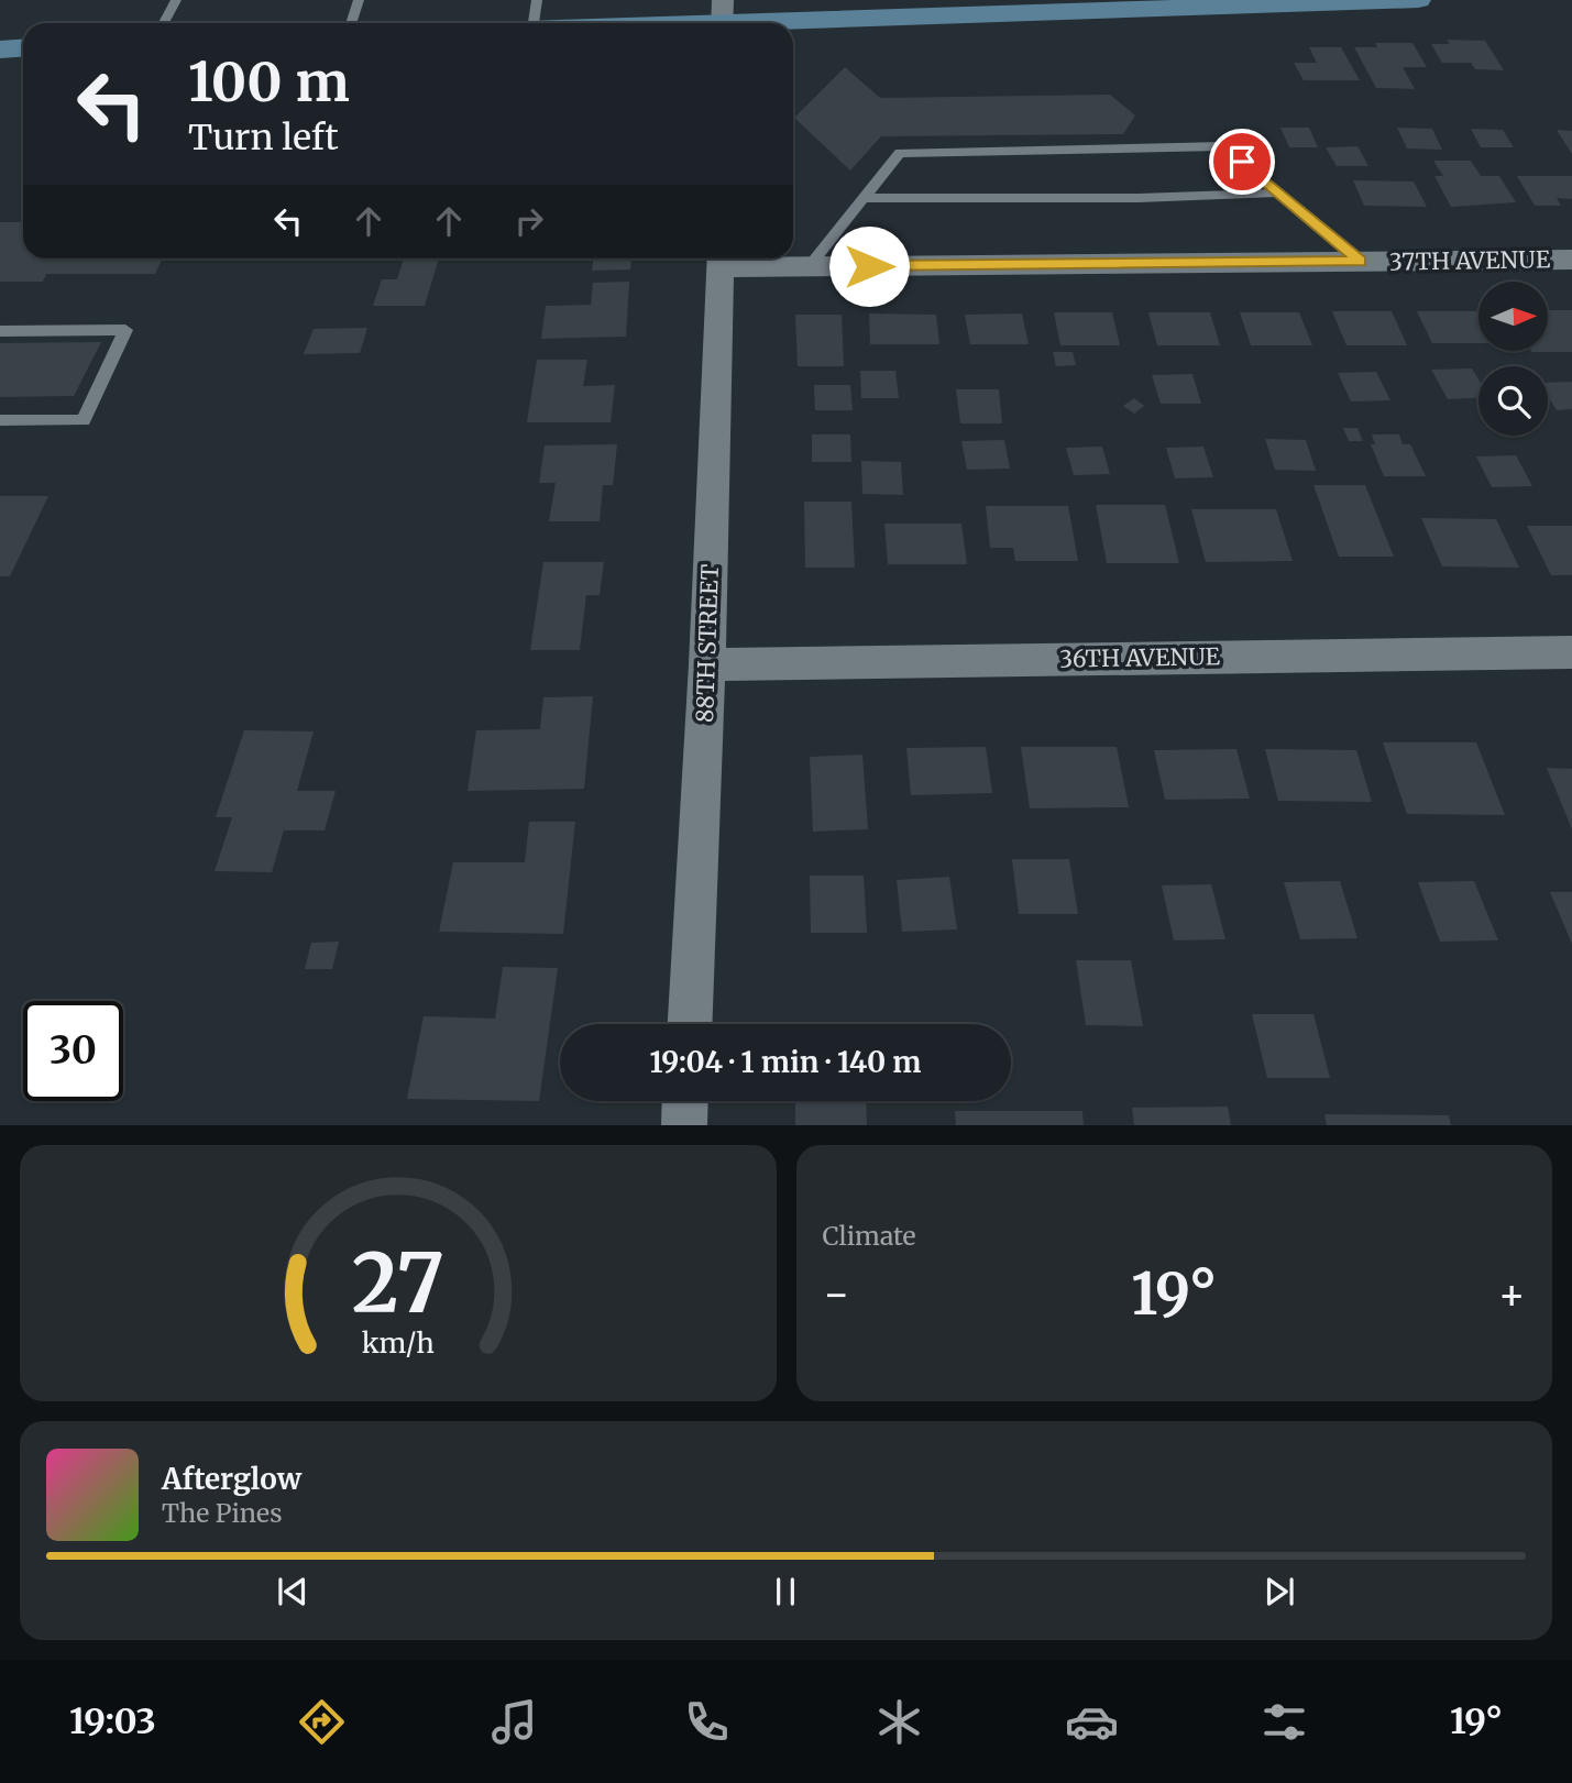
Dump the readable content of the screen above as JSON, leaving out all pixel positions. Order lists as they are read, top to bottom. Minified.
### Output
{"streets":{"street":["37TH AVENUE","88TH STREET","36TH AVENUE"]},"crossings":[["37TH AVENUE","88TH STREET"],["88TH STREET","36TH AVENUE"]],"north":"right","page":{"turn":["100 m","Turn left"],"limit":"30","trip":"19:04 · 1 min · 140 m","tile":"Climate","heat":["−","19°","+"],"song":["Afterglow","The Pines"],"tabs":["19:03","19°"],"gauge":["27","km/h"]}}
